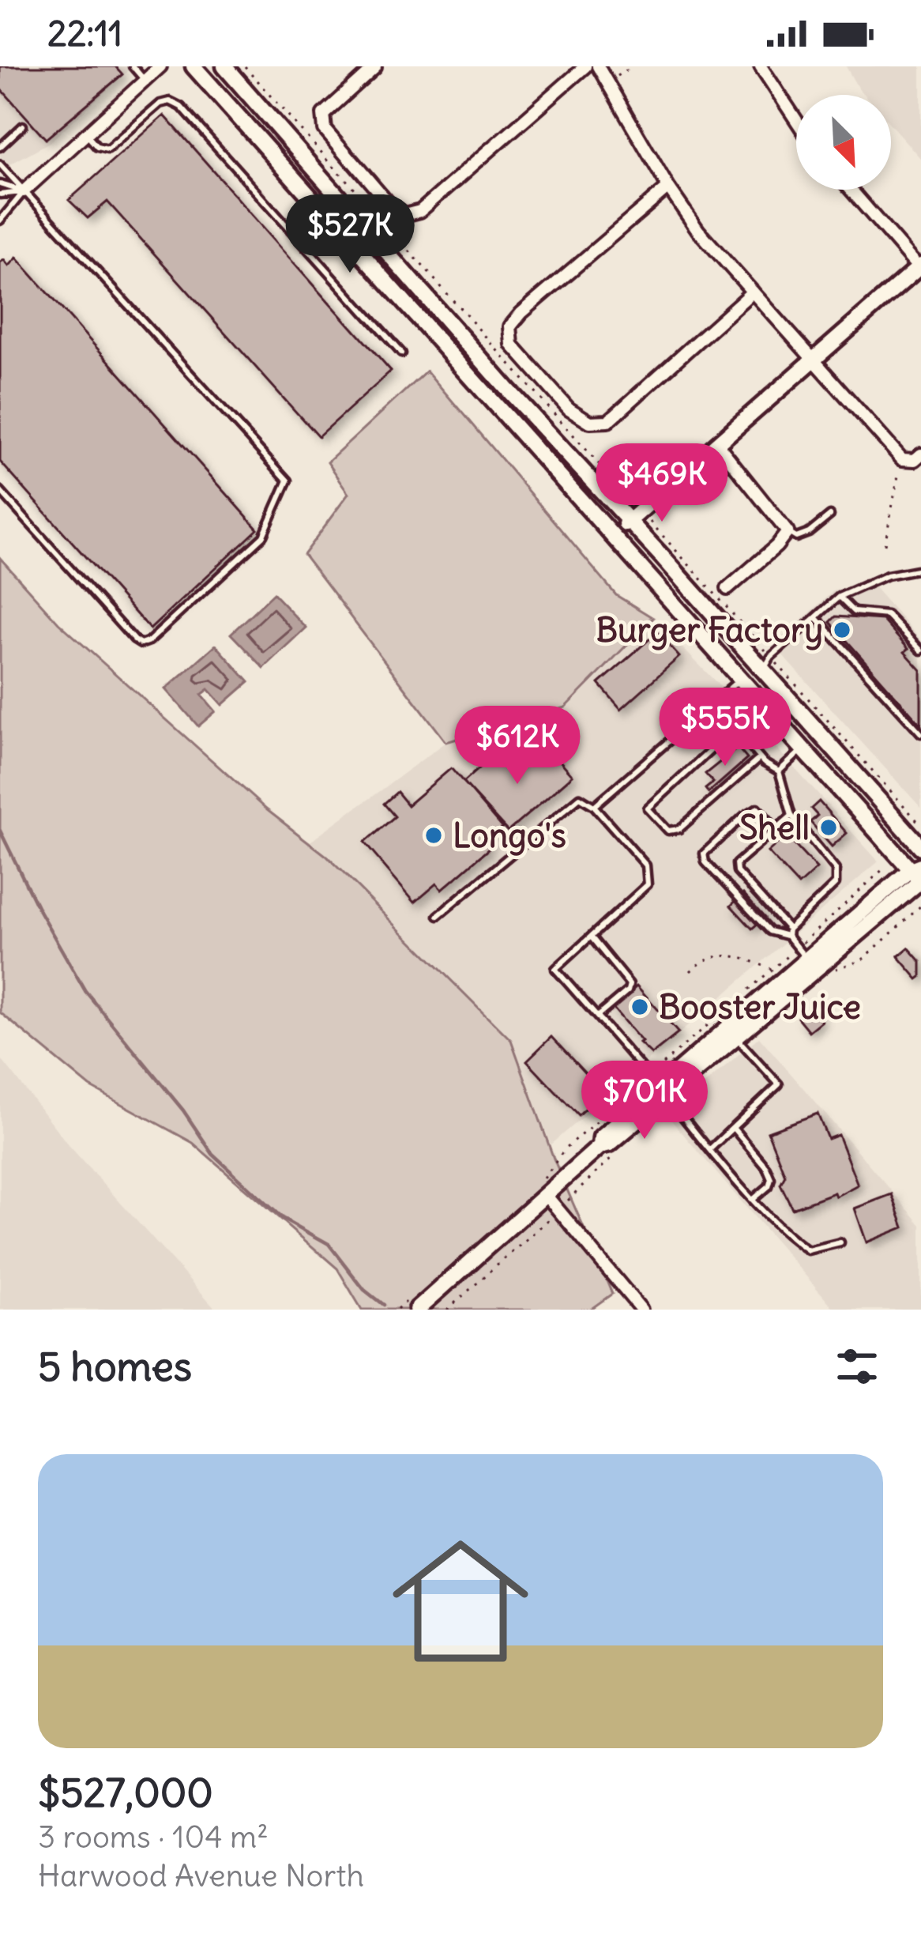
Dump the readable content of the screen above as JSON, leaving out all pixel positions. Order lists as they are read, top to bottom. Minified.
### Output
{"places":["Burger Factory","Shell","Longo's","Booster Juice"],"north":"bottom right","page":{"status":"22:11","price":["$527K","$469K","$555K","$612K","$701K"],"heading":"5 homes","list":[{"name":"$527,000","note":"3 rooms · 104 m² · Harwood Avenue North"}]}}
